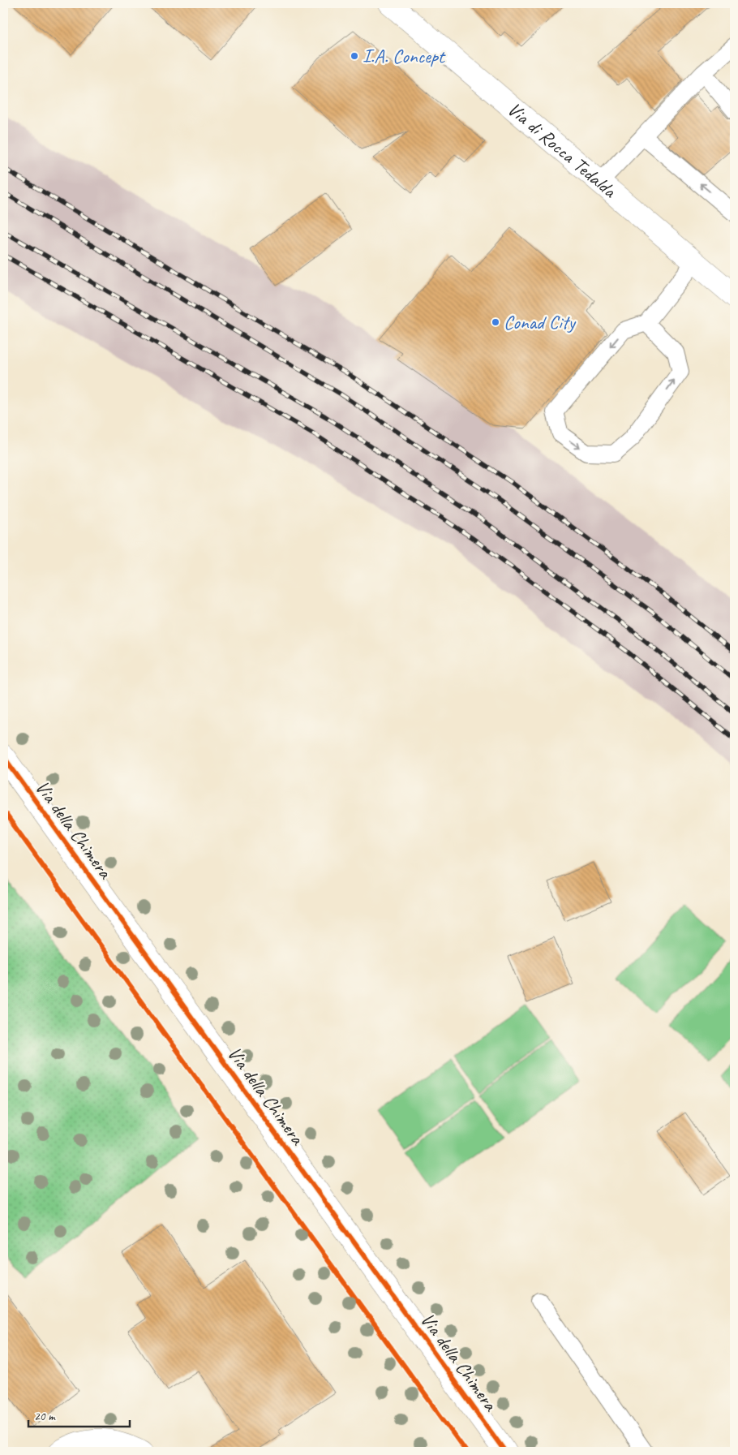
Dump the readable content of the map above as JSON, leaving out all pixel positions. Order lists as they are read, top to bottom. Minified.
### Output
{"streets":{"street":["Via di Rocca Tedalda","Via della Chimera"]},"places":["I.A. Concept","Conad City"],"scale_bar":"20 m"}
